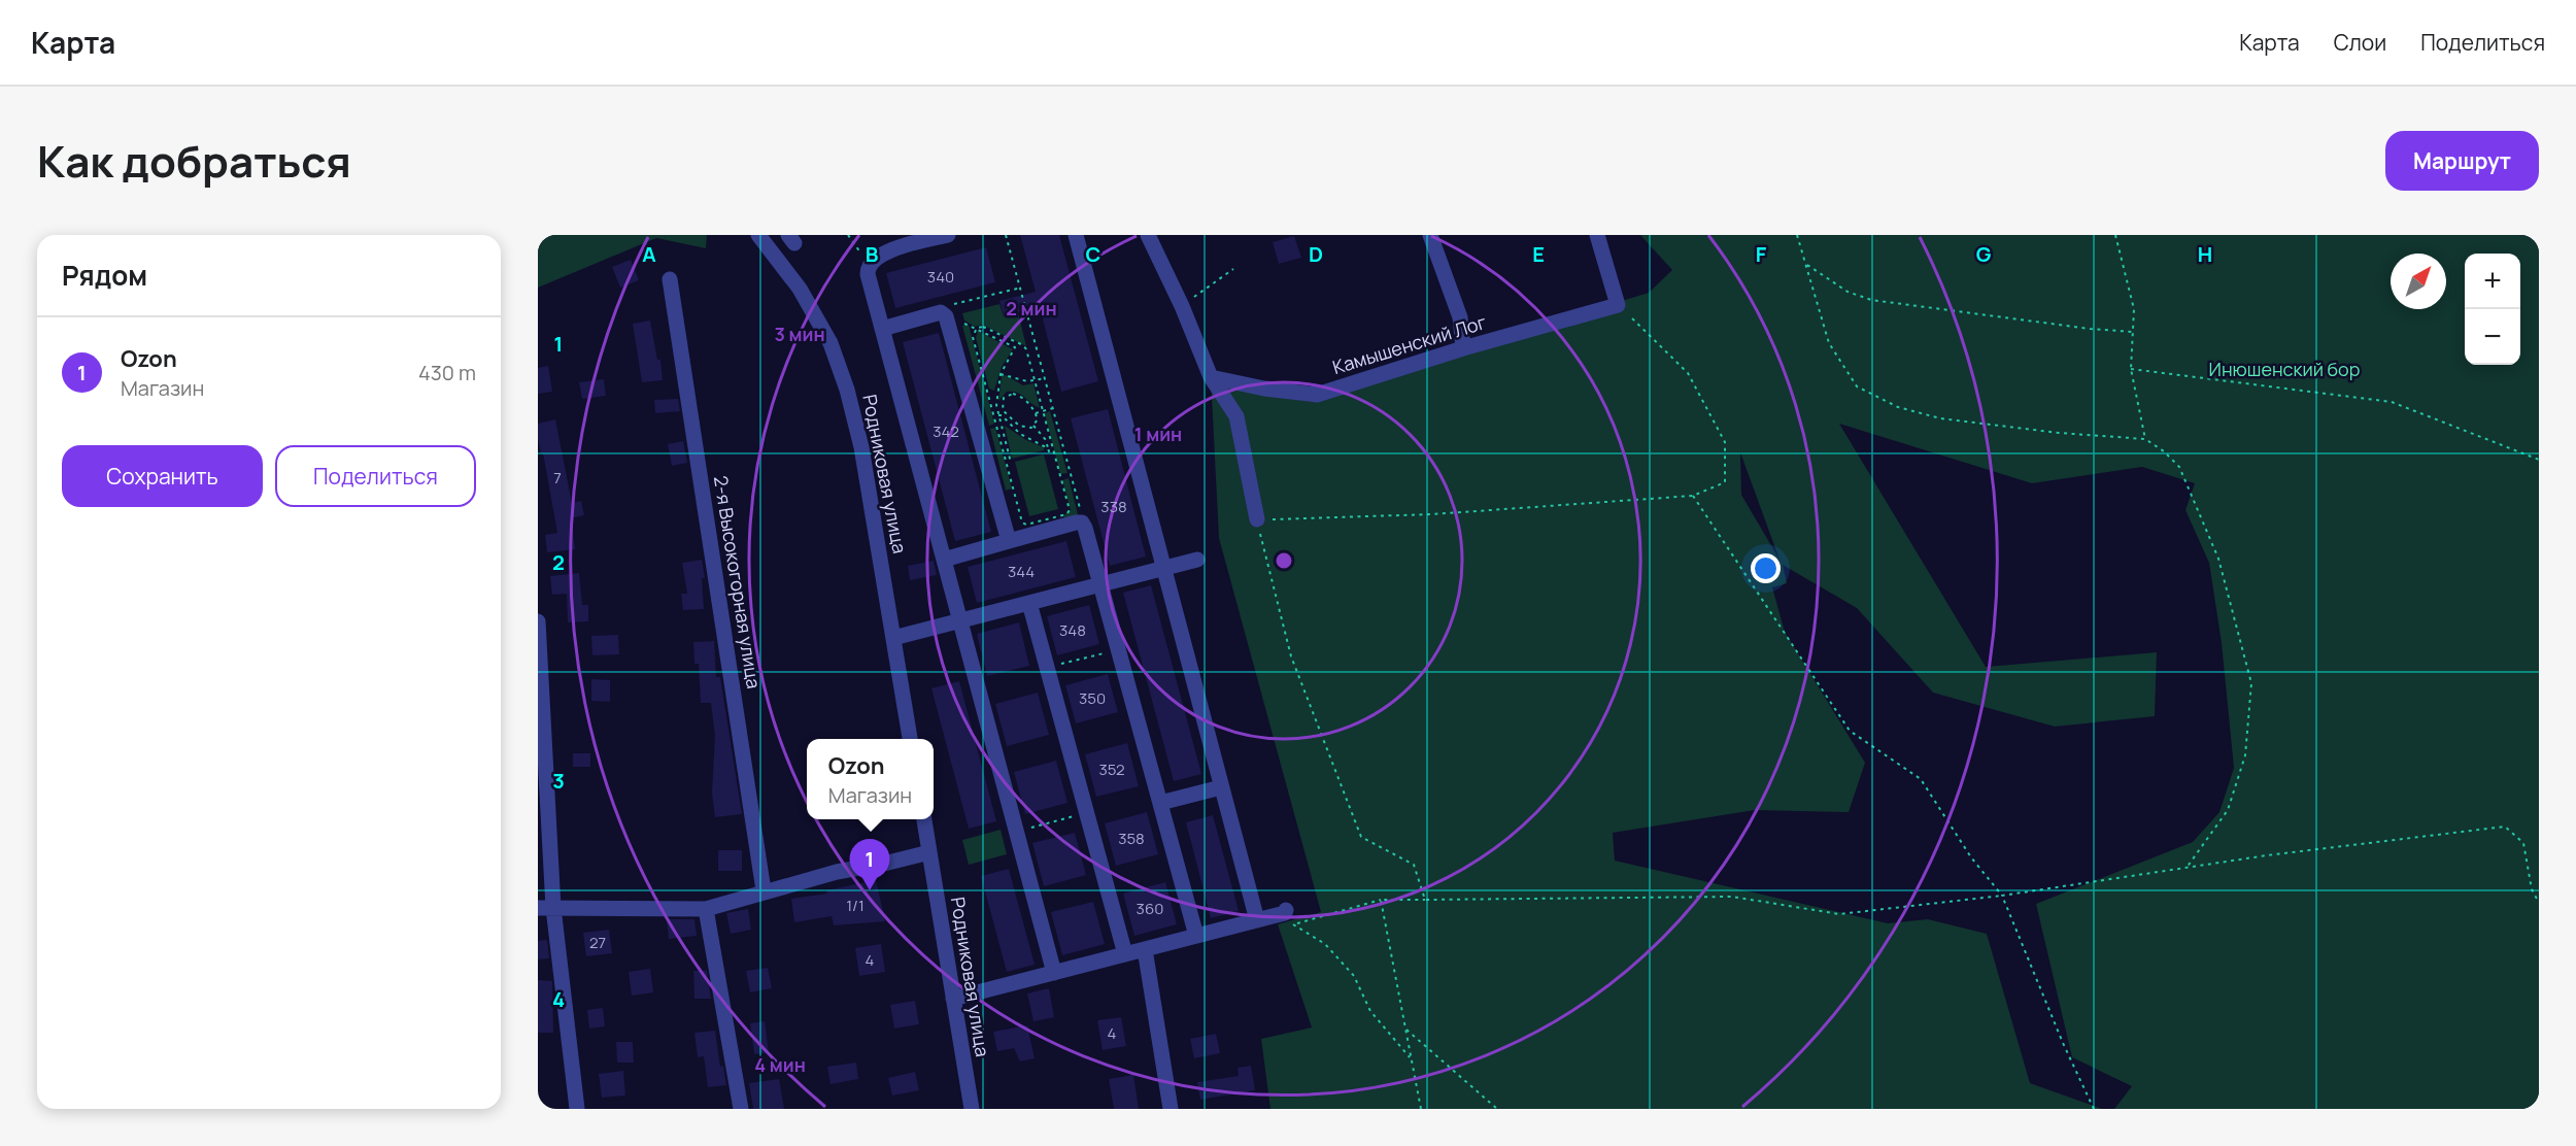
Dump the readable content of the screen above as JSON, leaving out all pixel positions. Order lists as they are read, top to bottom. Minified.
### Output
{"streets":{"street":["Камышенский Лог","Родниковая улица","2-я Высокогорная улица"]},"parks":["Инюшенский бор"],"house_numbers":["340","342","7","338","344","348","350","352","358","1/1","360","27","4","4"],"north":"top right","page":{"header":"Карта","nav":["Карта","Слои","Поделиться"],"title":"Как добраться","buttons":["Маршрут",["Сохранить","Поделиться"]],"heading":"Рядом","map_buttons":["+","−"],"list":[{"mark":"1","name":"Ozon","note":"Магазин","value":"430 m"}],"popup":["Ozon","Магазин"],"pins":"1"},"grid":{"columns":["A","B","C","D","E","F","G","H"],"rows":["1","2","3","4"]},"rings":["2 мин","3 мин","1 мин","4 мин"]}
